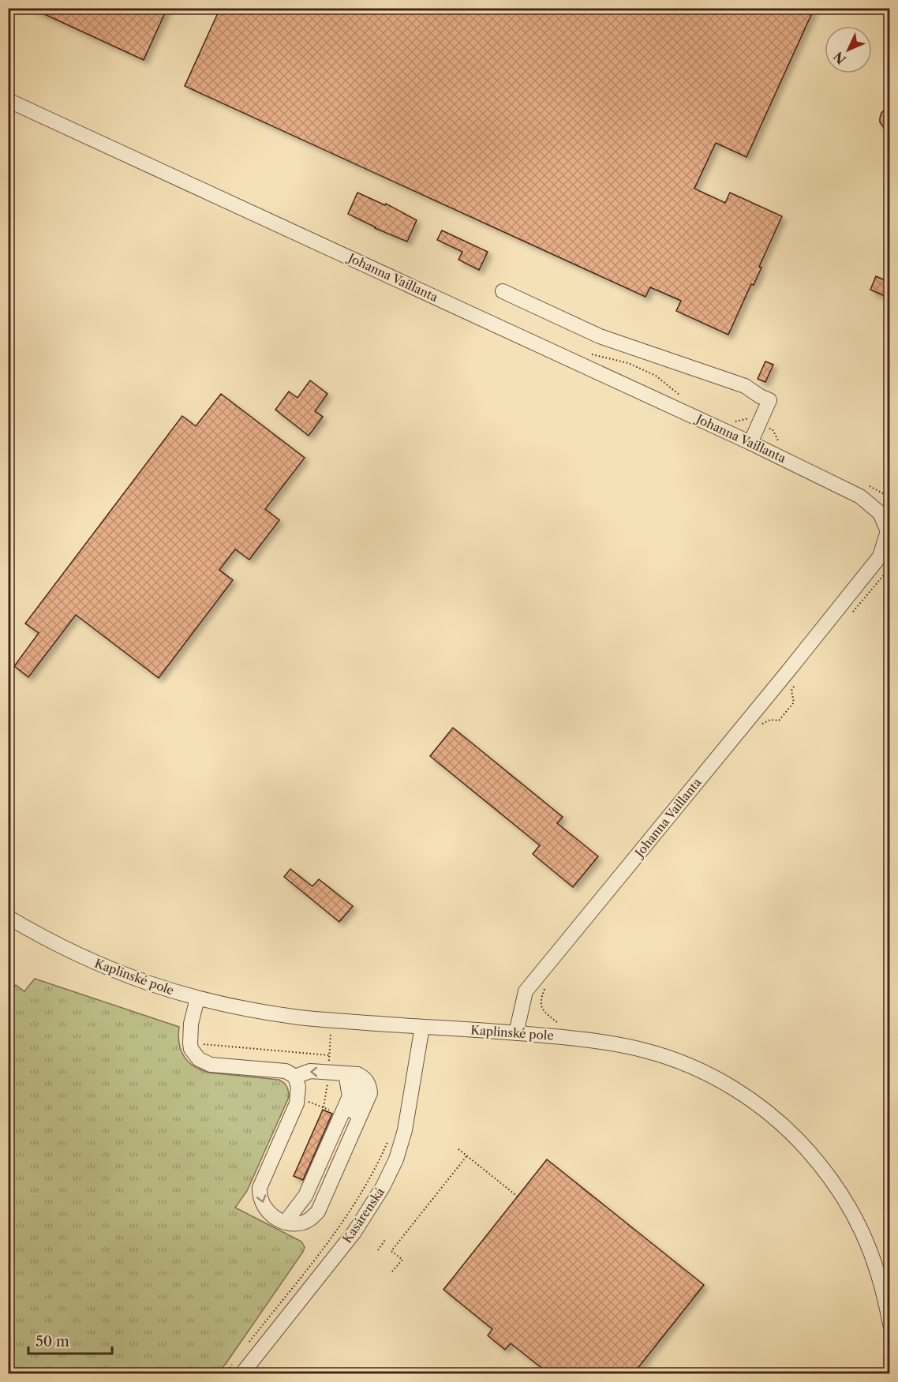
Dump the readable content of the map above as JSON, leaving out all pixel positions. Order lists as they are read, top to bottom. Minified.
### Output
{"streets":{"street":["Johanna Vaillanta","Kaplinské pole","Kasárenská"]},"crossings":[["Johanna Vaillanta","Kaplinské pole"],["Kaplinské pole","Kasárenská"]],"scale_bar":"50 m","north":"bottom left"}
